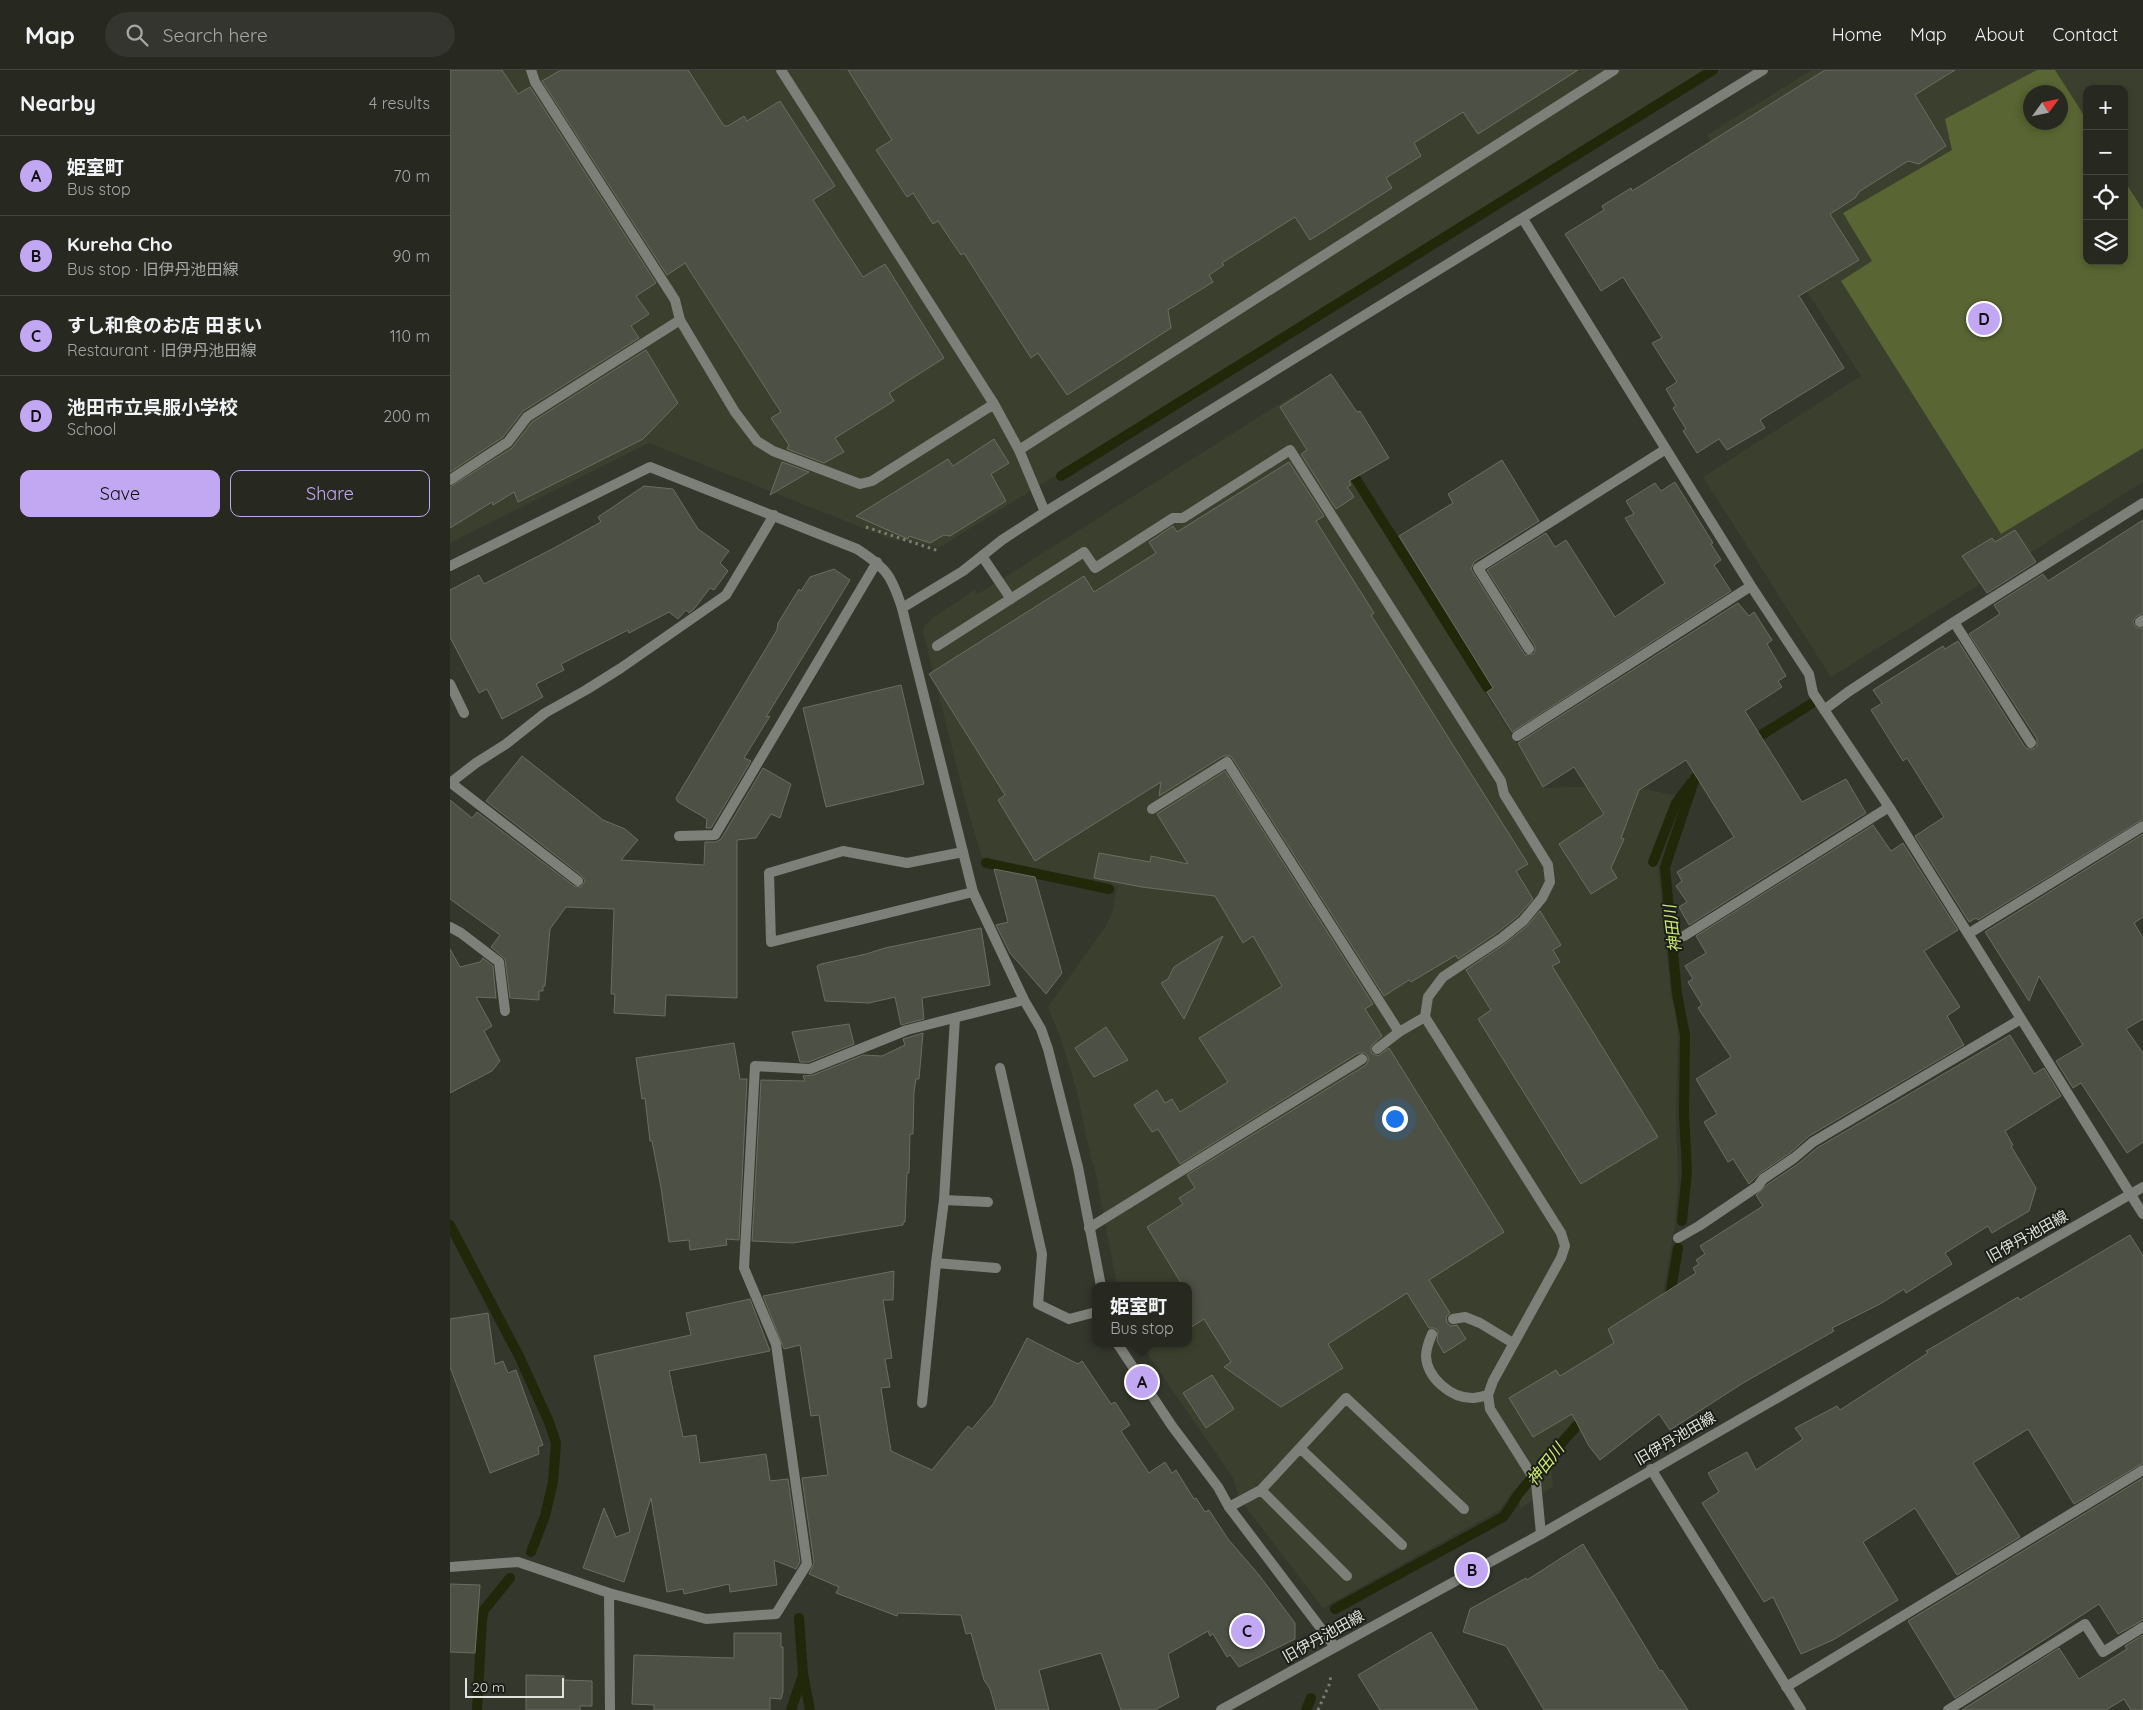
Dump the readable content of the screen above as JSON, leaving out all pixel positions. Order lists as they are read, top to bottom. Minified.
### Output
{"streets":{"street":["旧伊丹池田線"]},"water":["神田川"],"scale_bar":"20 m","north":"top right","page":{"header":"Map","search":"Search here","nav":["Home","Map","About","Contact"],"heading":["Nearby","4 results"],"map_buttons":["+","−"],"list":[{"mark":"A","name":"姫室町","note":"Bus stop","value":"70 m"},{"mark":"B","name":"Kureha Cho","note":"Bus stop · 旧伊丹池田線","value":"90 m"},{"mark":"C","name":"すし和食のお店 田まい","note":"Restaurant · 旧伊丹池田線","value":"110 m"},{"mark":"D","name":"池田市立呉服小学校","note":"School","value":"200 m"}],"pins":["D","A","B","C"],"buttons":["Save","Share"],"popup":["姫室町","Bus stop"],"scale":"20 m"}}
